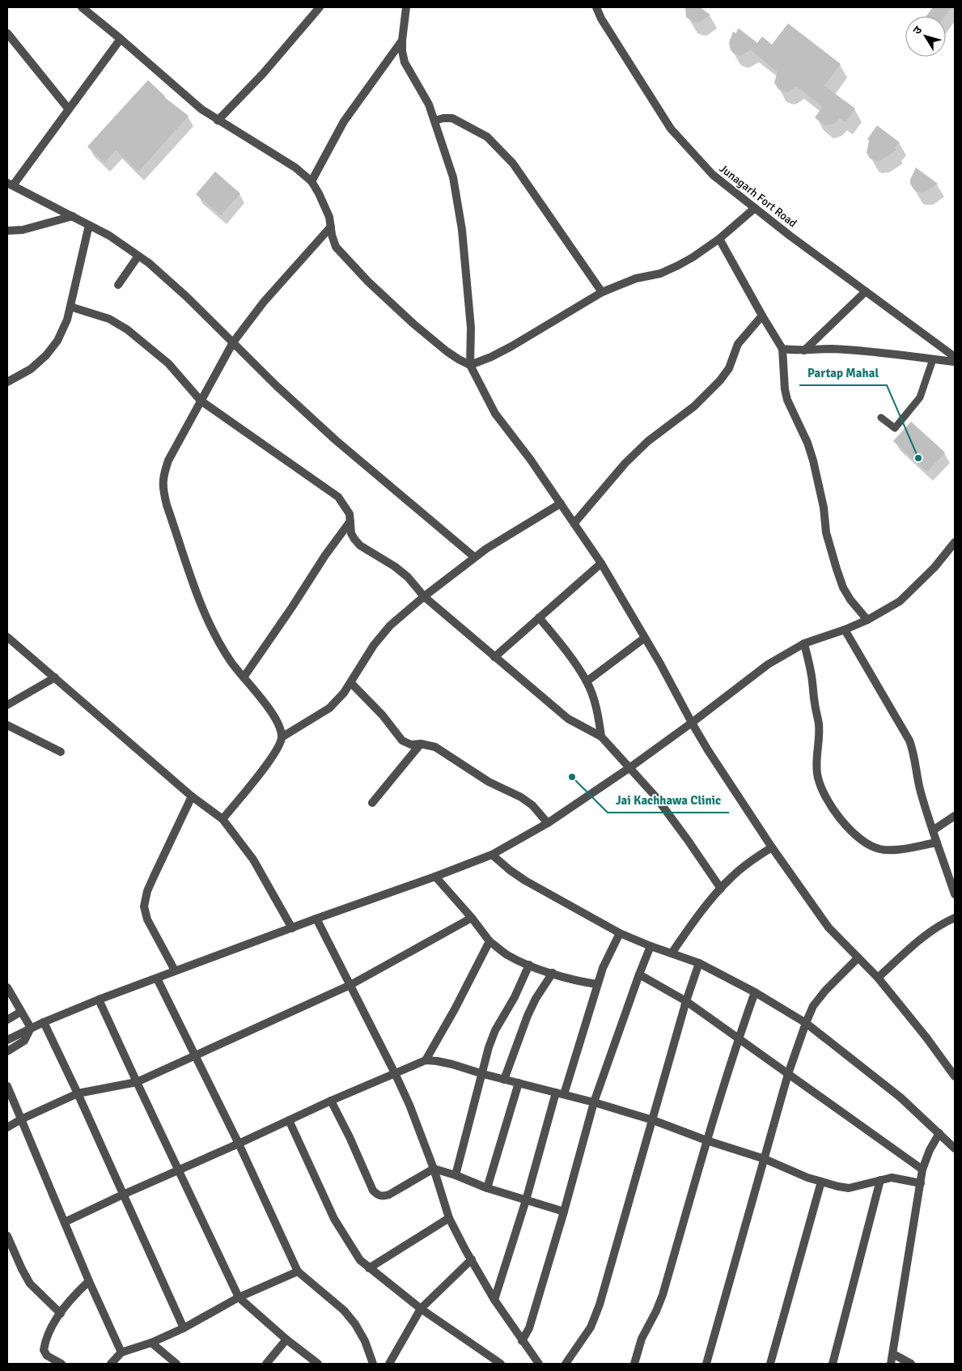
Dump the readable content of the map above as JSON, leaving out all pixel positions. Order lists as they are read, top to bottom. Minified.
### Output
{"streets":{"street":["Junagarh Fort Road"]},"places":["Partap Mahal","Jai Kachhawa Clinic"],"north":"top left"}
